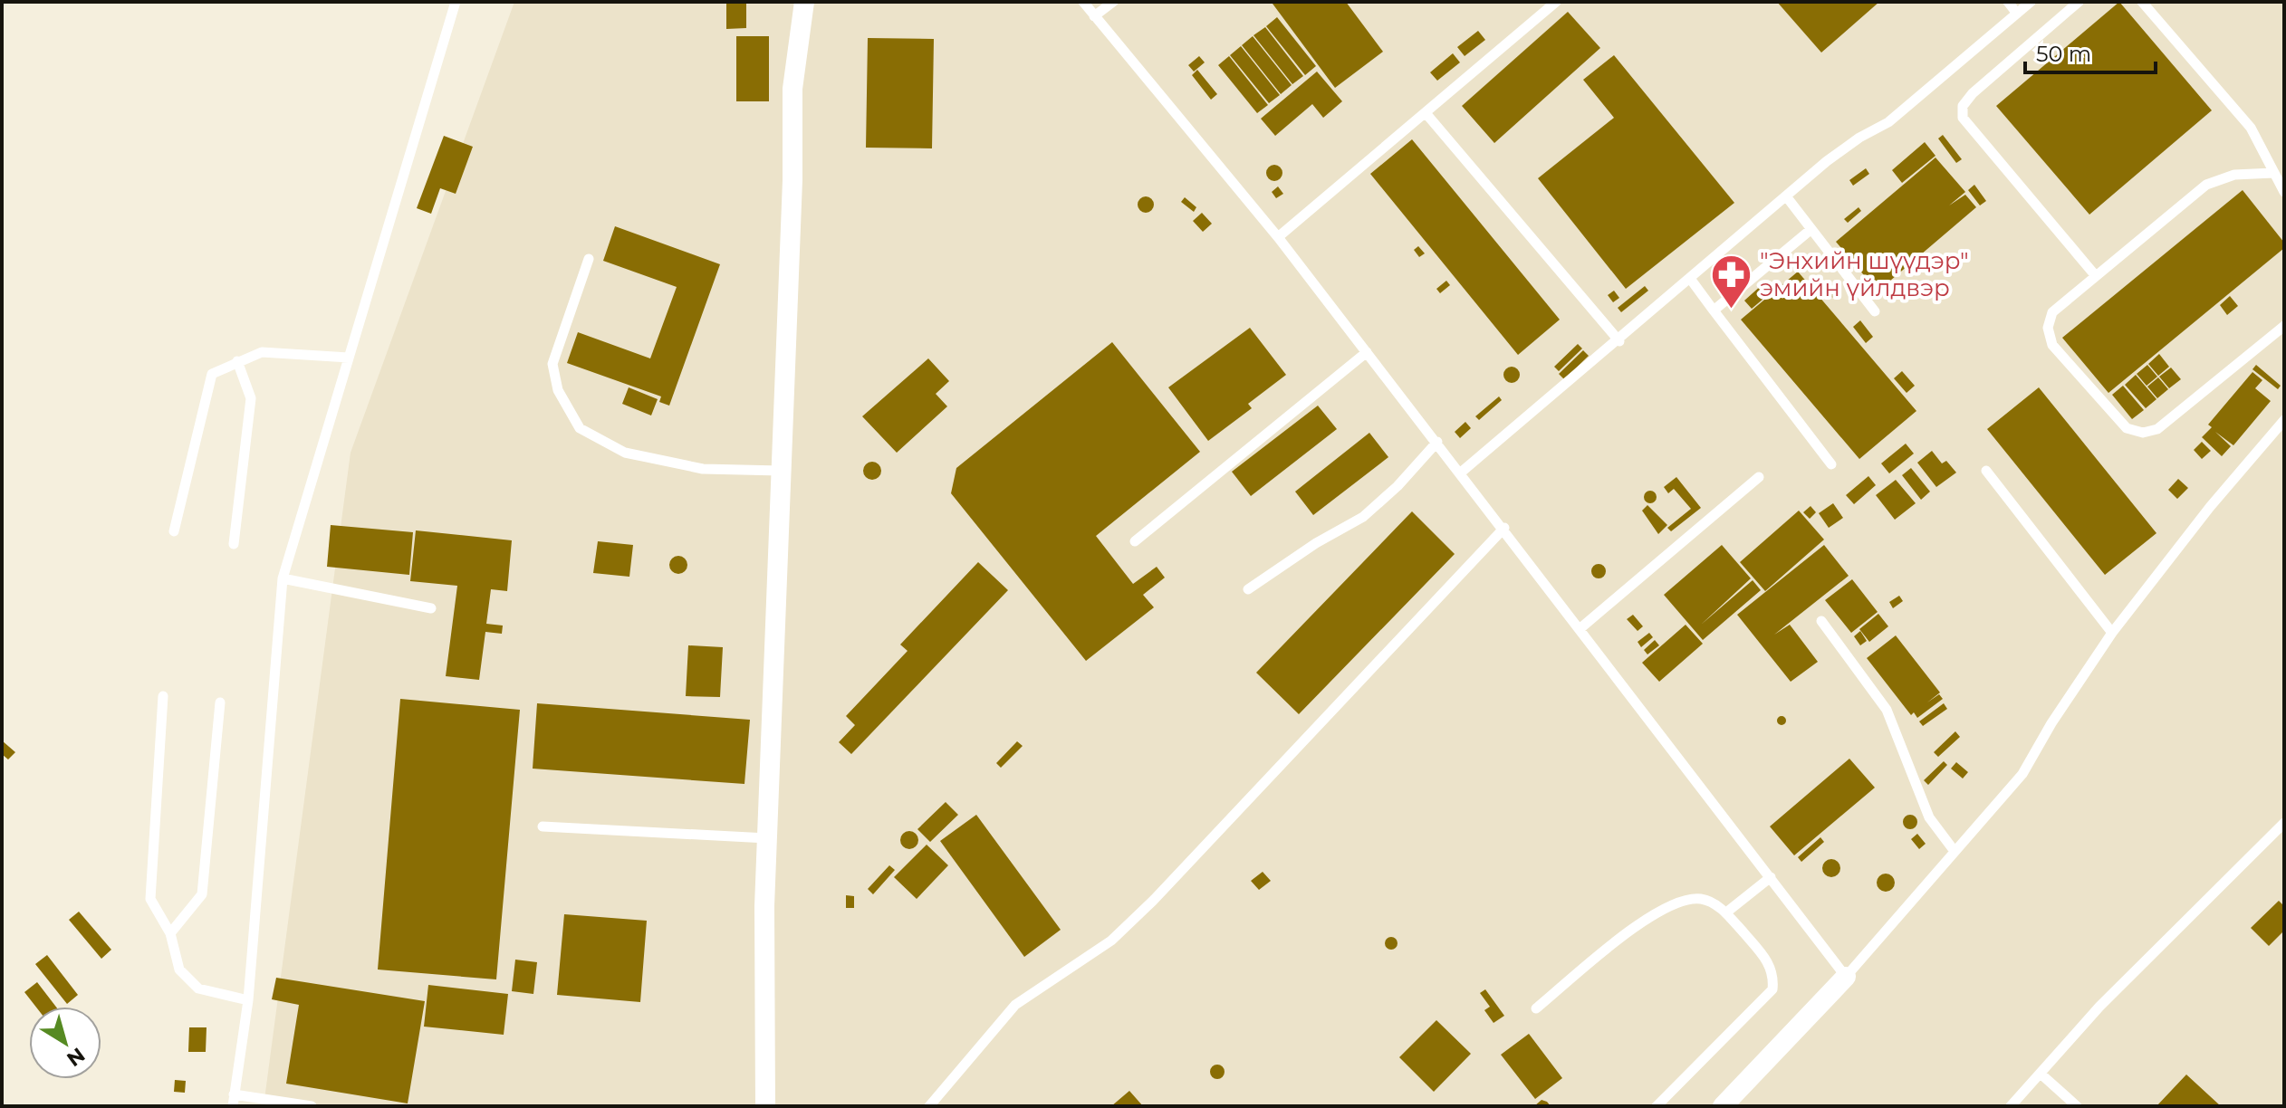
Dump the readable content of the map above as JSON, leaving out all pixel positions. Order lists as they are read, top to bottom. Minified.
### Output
{"places":{"pharmacy":["\"Энхийн шүүдэр\" эмийн үйлдвэр"]},"scale_bar":"50 m","north":"bottom right"}
